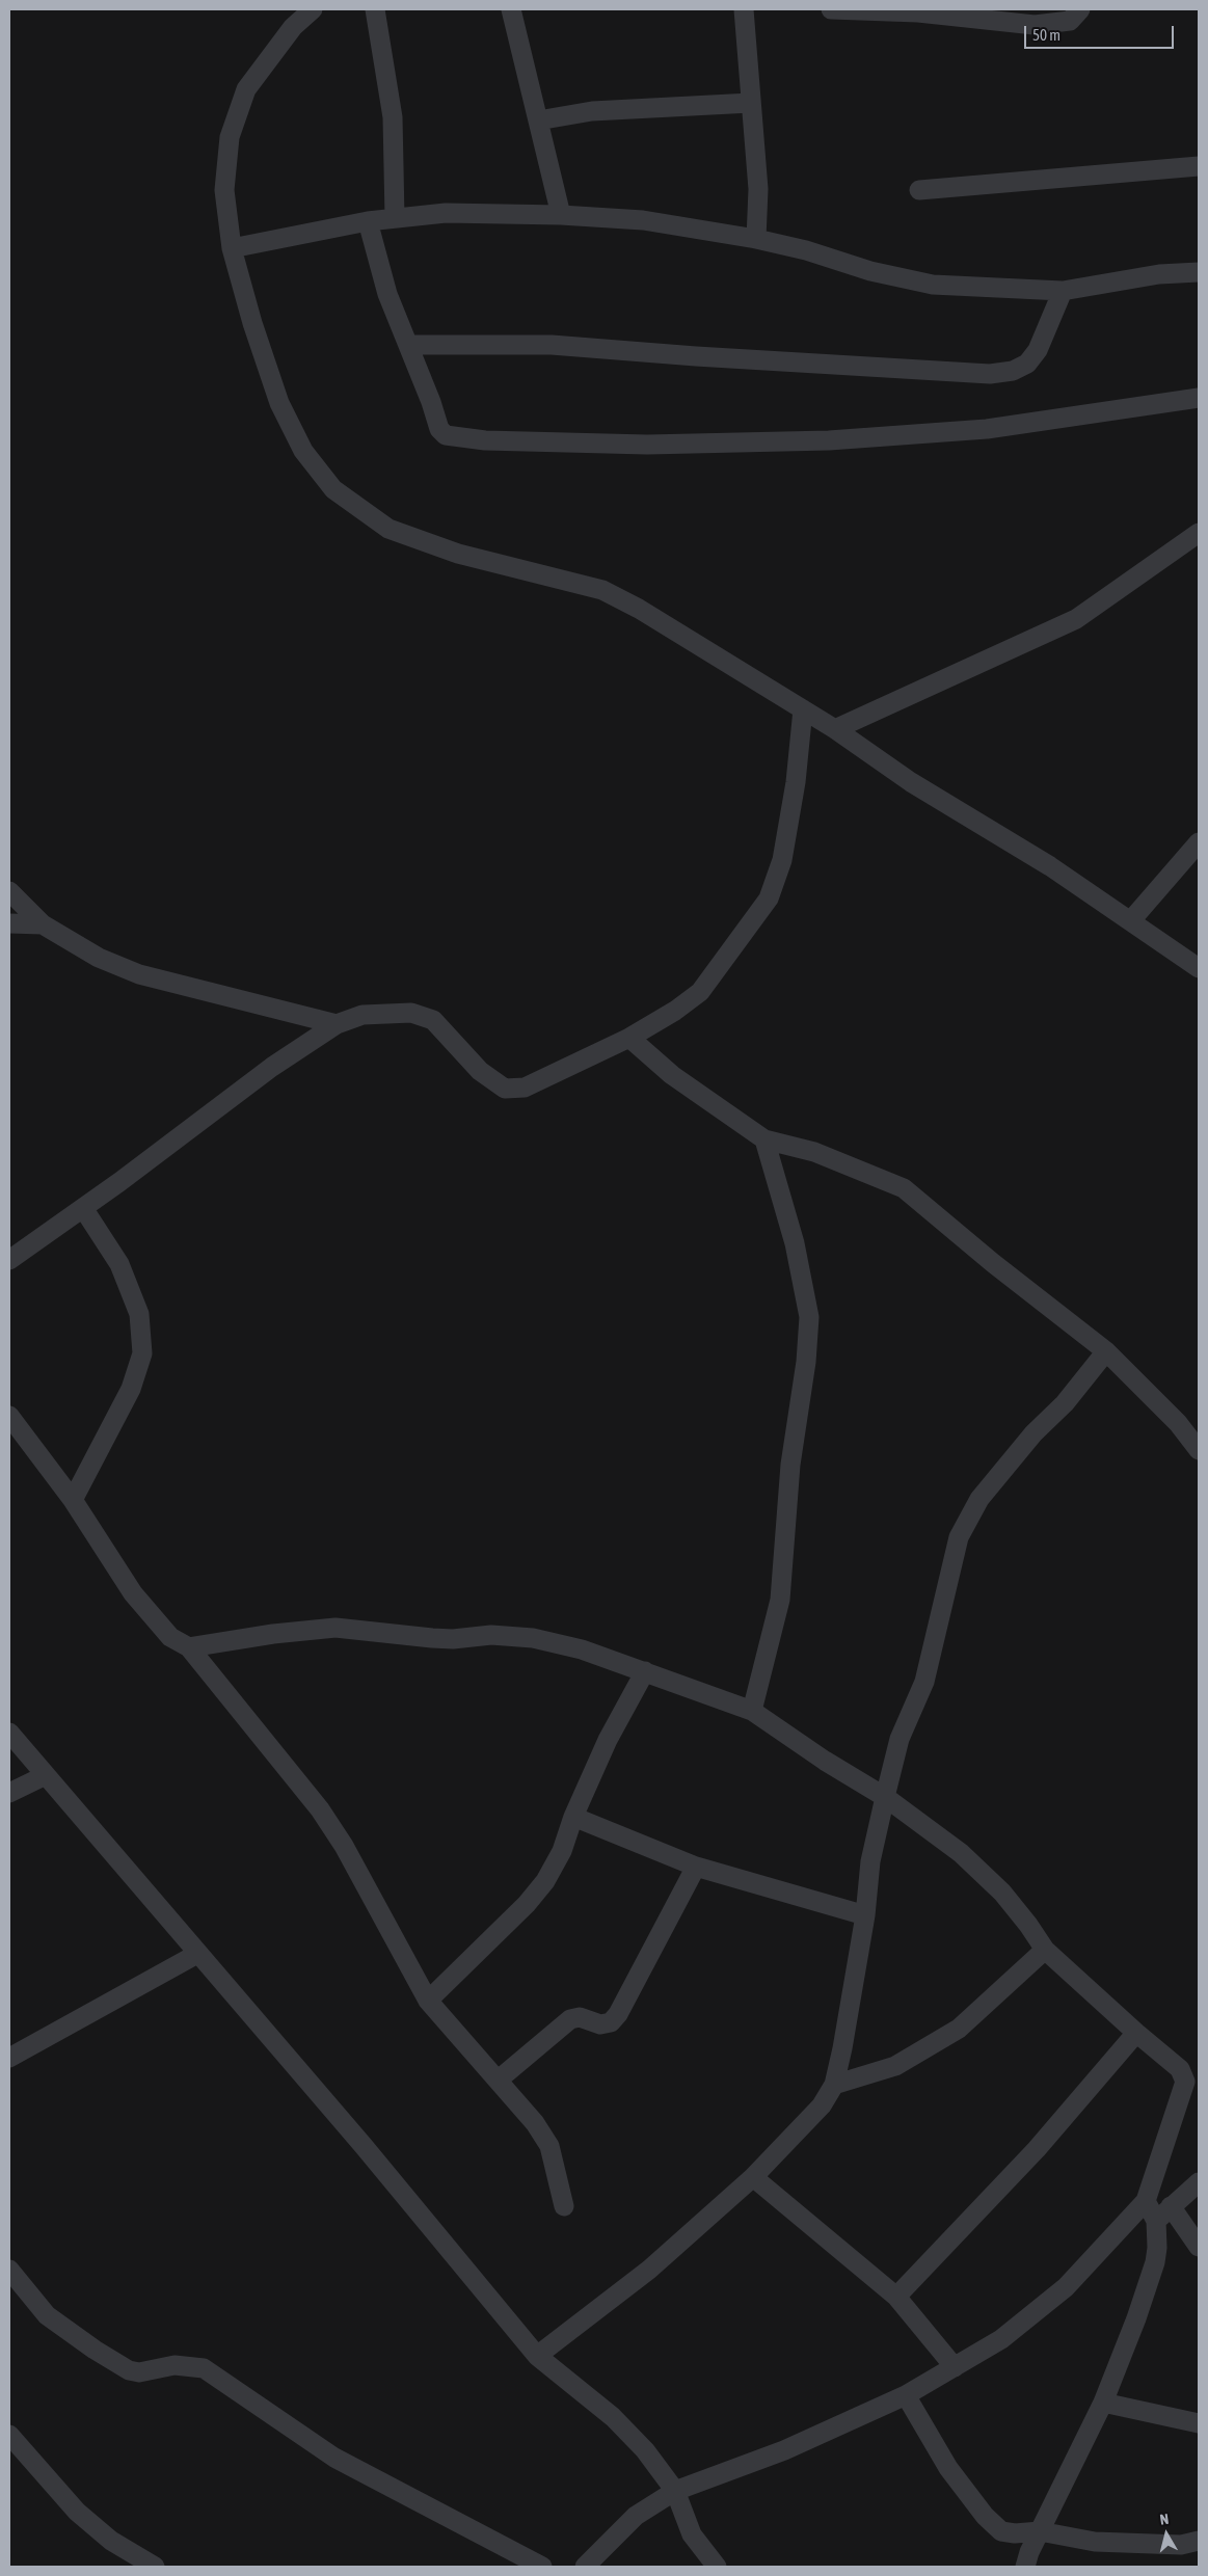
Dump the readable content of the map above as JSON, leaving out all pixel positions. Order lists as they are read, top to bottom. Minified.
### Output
{"scale_bar":"50 m","north":"top"}
